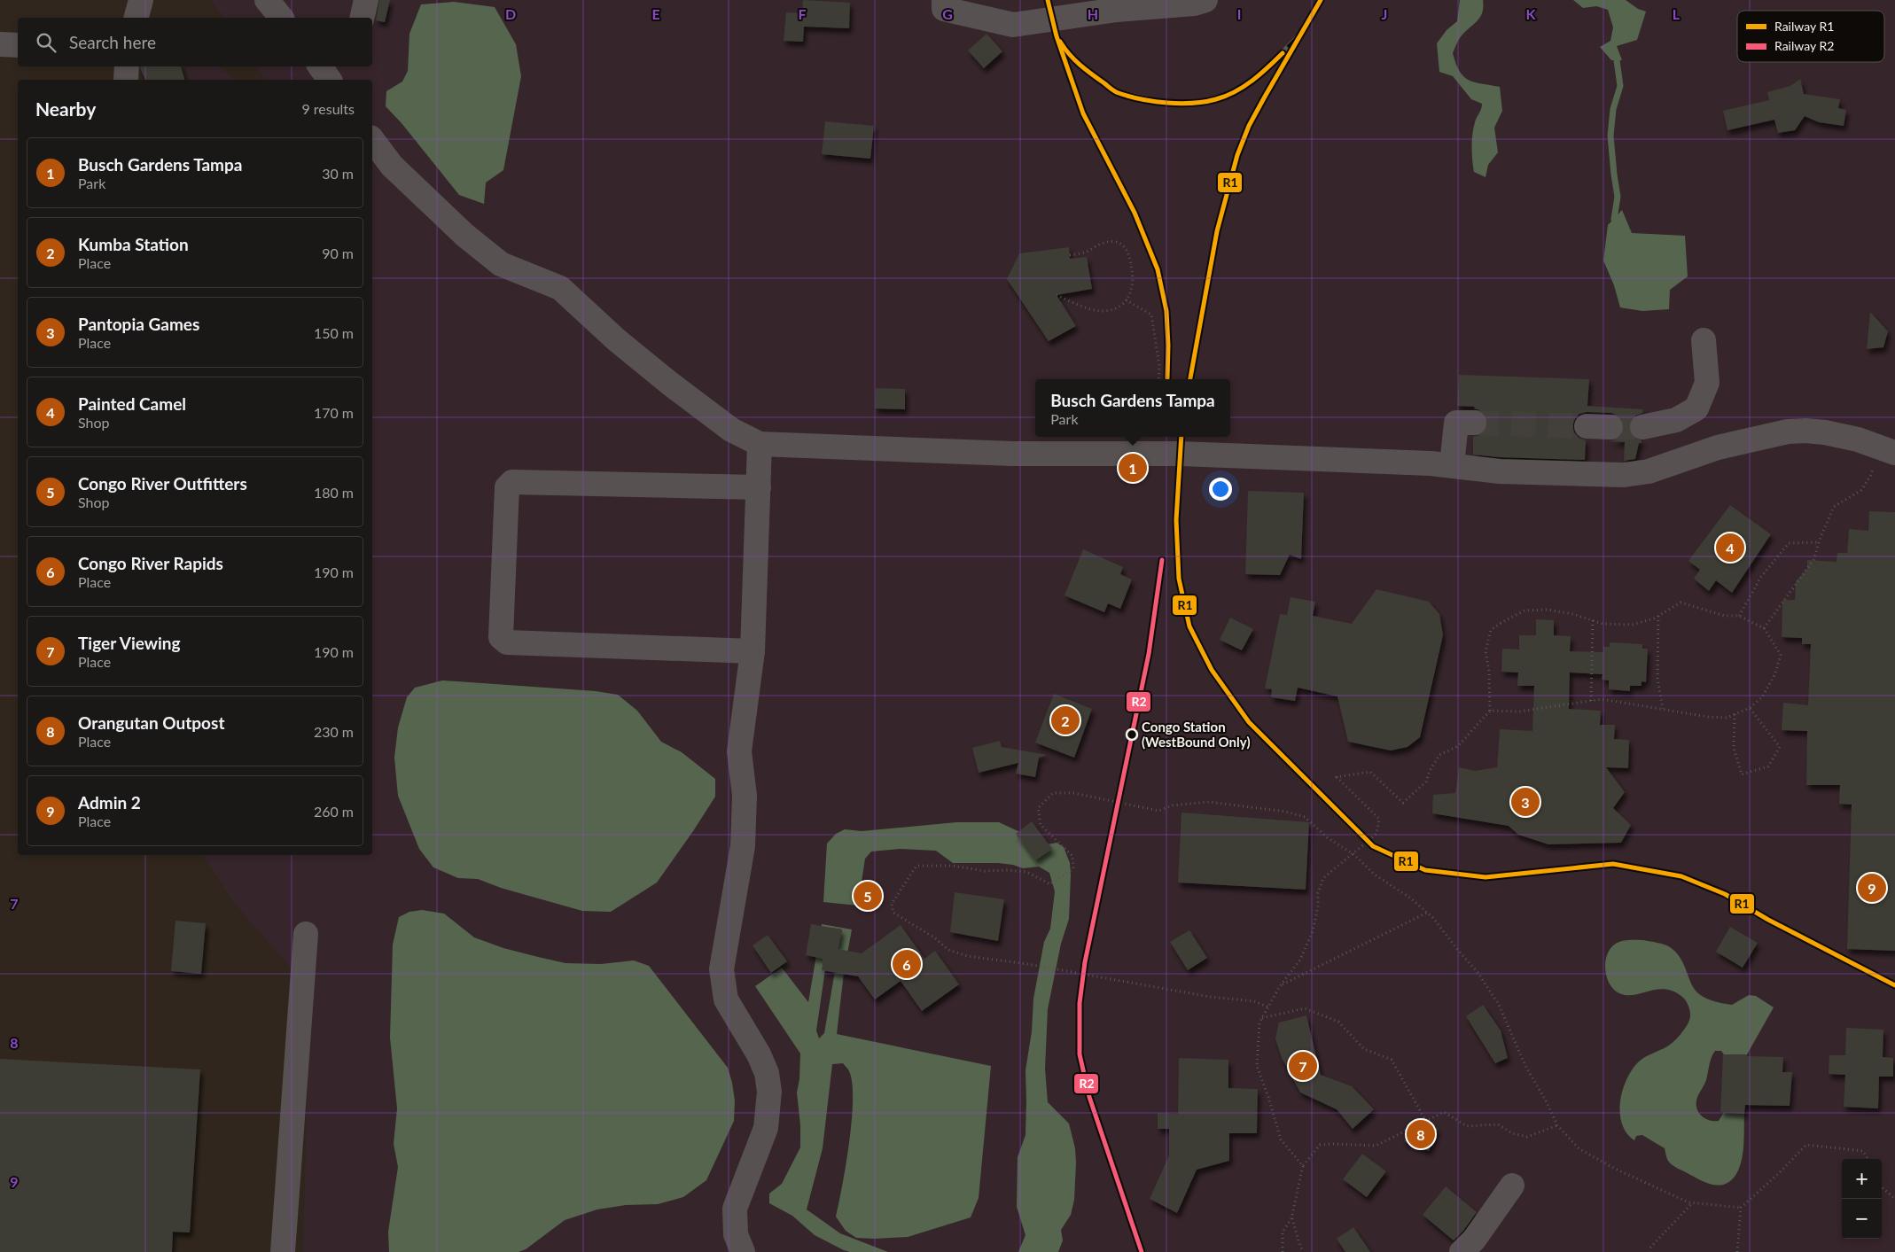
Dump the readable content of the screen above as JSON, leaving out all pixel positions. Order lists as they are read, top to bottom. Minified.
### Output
{"places":["Congo Station (WestBound Only)"],"lines":["rail line R1","rail line R2"],"legend":["Railway R1","Railway R2"],"page":{"search":"Search here","heading":["Nearby","9 results"],"list":[{"mark":"1","name":"Busch Gardens Tampa","note":"Park","value":"30 m"},{"mark":"2","name":"Kumba Station","note":"Place","value":"90 m"},{"mark":"3","name":"Pantopia Games","note":"Place","value":"150 m"},{"mark":"4","name":"Painted Camel","note":"Shop","value":"170 m"},{"mark":"5","name":"Congo River Outfitters","note":"Shop","value":"180 m"},{"mark":"6","name":"Congo River Rapids","note":"Place","value":"190 m"},{"mark":"7","name":"Tiger Viewing","note":"Place","value":"190 m"},{"mark":"8","name":"Orangutan Outpost","note":"Place","value":"230 m"},{"mark":"9","name":"Admin 2","note":"Place","value":"260 m"}],"popup":["Busch Gardens Tampa","Park"],"pins":["1","4","2","3","9","5","6","7","8"],"map_buttons":["+","−"]},"grid":{"columns":["D","E","F","G","H","I","J","K","L"],"rows":["7","8","9"]}}
